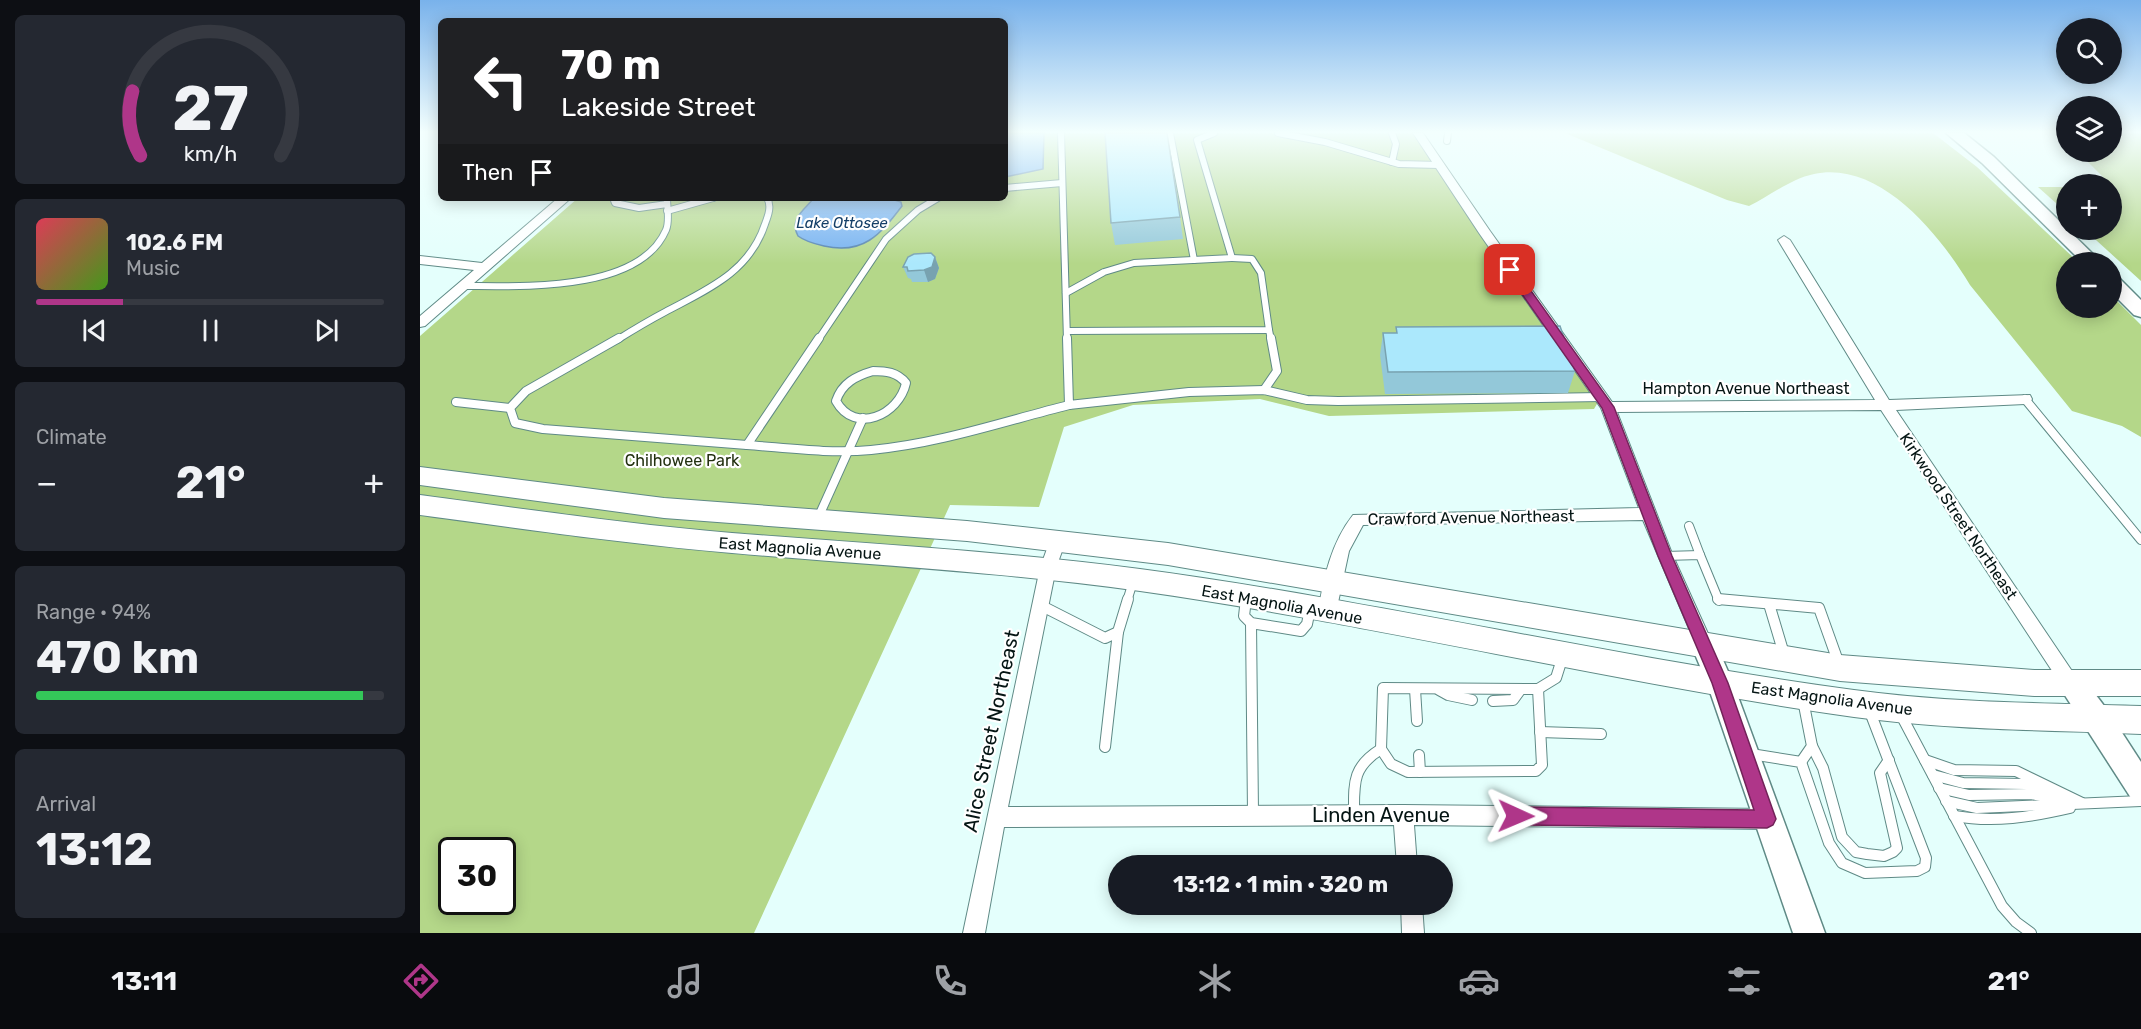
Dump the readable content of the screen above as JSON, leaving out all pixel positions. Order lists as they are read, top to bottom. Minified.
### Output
{"streets":{"main road":["East Magnolia Avenue"],"street":["Hampton Avenue Northeast","Kirkwood Street Northeast","Crawford Avenue Northeast","Alice Street Northeast","Linden Avenue"]},"crossings":[["Hampton Avenue Northeast","Kirkwood Street Northeast"],["Kirkwood Street Northeast","East Magnolia Avenue"],["Crawford Avenue Northeast","East Magnolia Avenue"],["East Magnolia Avenue","Alice Street Northeast"],["Alice Street Northeast","Linden Avenue"]],"water":["Lake Ottosee"],"parks":["Chilhowee Park"],"page":{"map_buttons":["+","−"],"turn":["70 m","Lakeside Street"],"then":"Then","song":["102.6 FM","Music"],"tile":["Climate",["Range · 94%","470 km"],["Arrival","13:12"]],"heat":["−","21°","+"],"limit":"30","trip":"13:12 · 1 min · 320 m","tabs":["13:11","21°"],"gauge":["27","km/h"]}}
